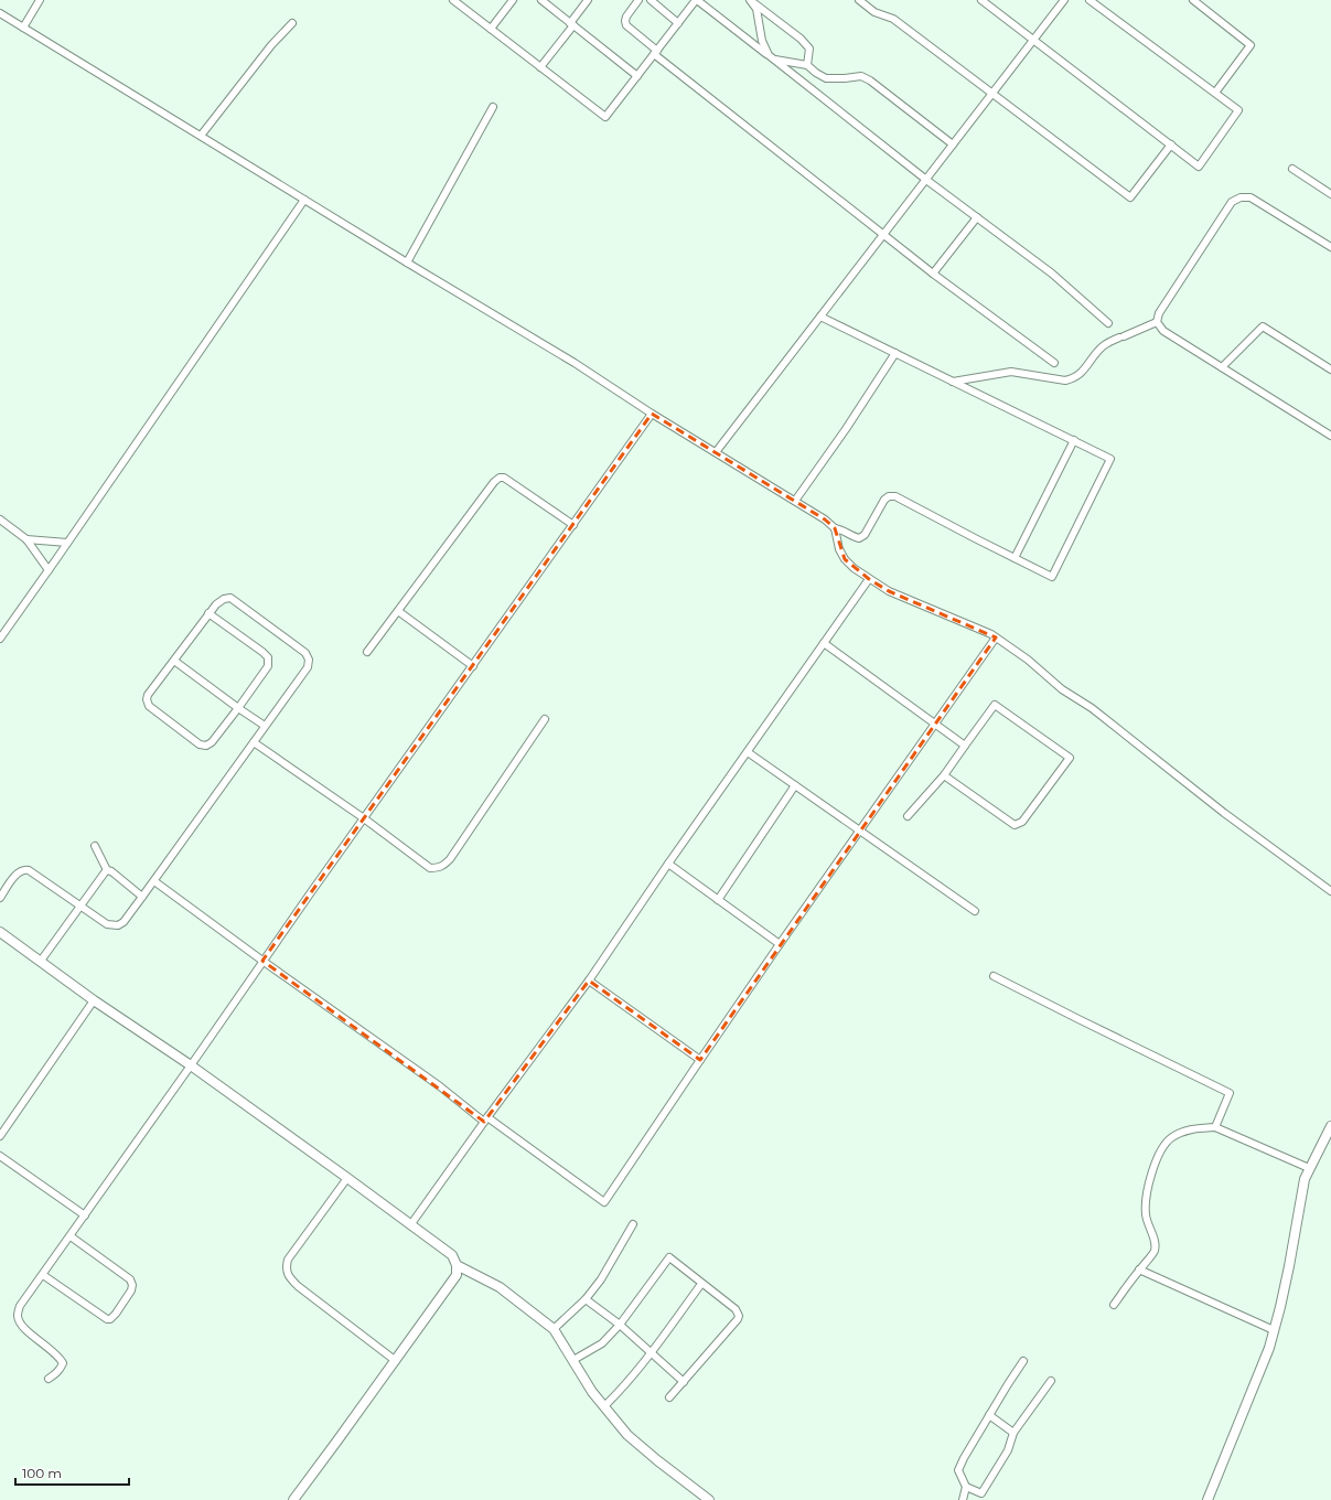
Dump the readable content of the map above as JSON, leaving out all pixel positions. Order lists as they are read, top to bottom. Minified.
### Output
{"scale_bar":"100 m"}
